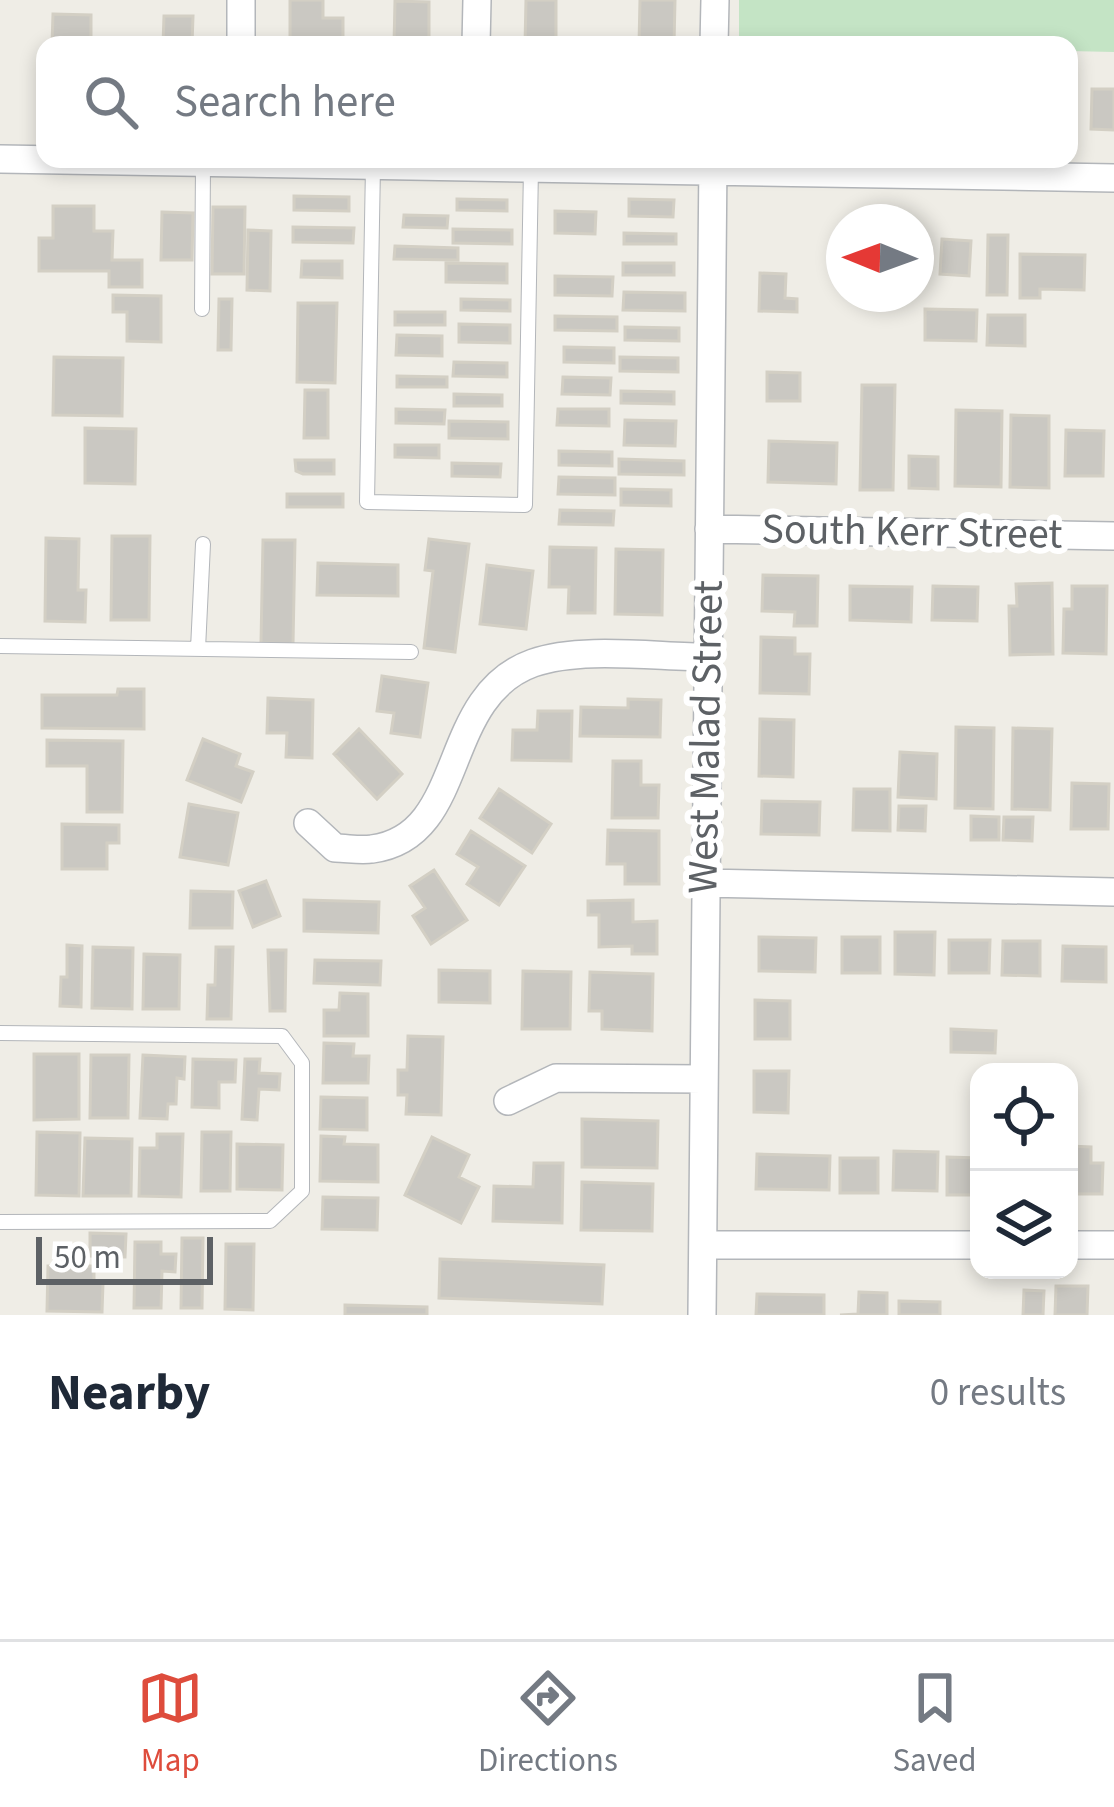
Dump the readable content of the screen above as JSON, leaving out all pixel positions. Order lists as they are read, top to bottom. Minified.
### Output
{"streets":{"street":["South Kerr Street","West Malad Street"]},"crossings":[["South Kerr Street","West Malad Street"]],"scale_bar":"50 m","north":"left","page":{"search":"Search here","scale":"50 m","heading":["Nearby","0 results"],"nav":["Map","Directions","Saved"]}}
